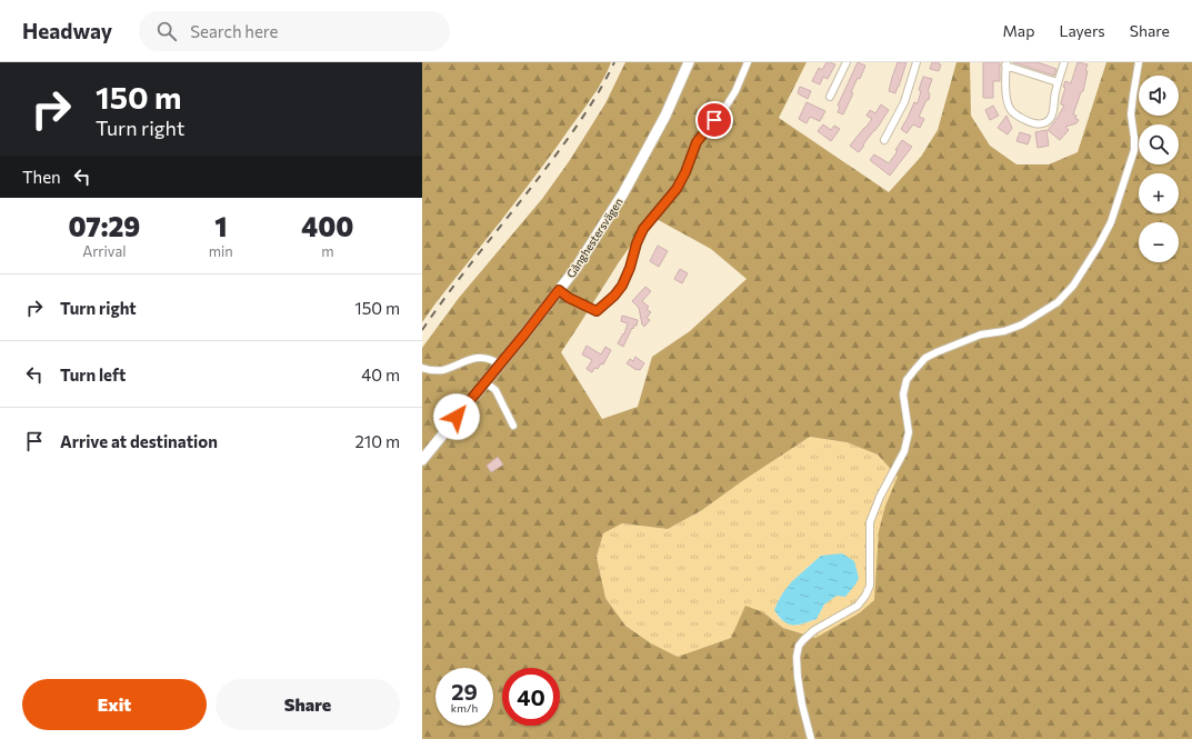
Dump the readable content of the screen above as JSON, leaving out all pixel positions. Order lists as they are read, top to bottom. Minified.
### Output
{"streets":{"street":["Gånghestersvägen"]},"page":{"header":"Headway","search":"Search here","nav":["Map","Layers","Share"],"turn":["150 m","Turn right"],"map_buttons":["+","−"],"then":"Then","eta":["07:29","Arrival","1","min","400","m"],"list":[{"name":"Turn right","value":"150 m"},{"name":"Turn left","value":"40 m"},{"name":"Arrive at destination","value":"210 m"}],"speed":"29 km/h","limit":"40","buttons":["Exit","Share"]}}
